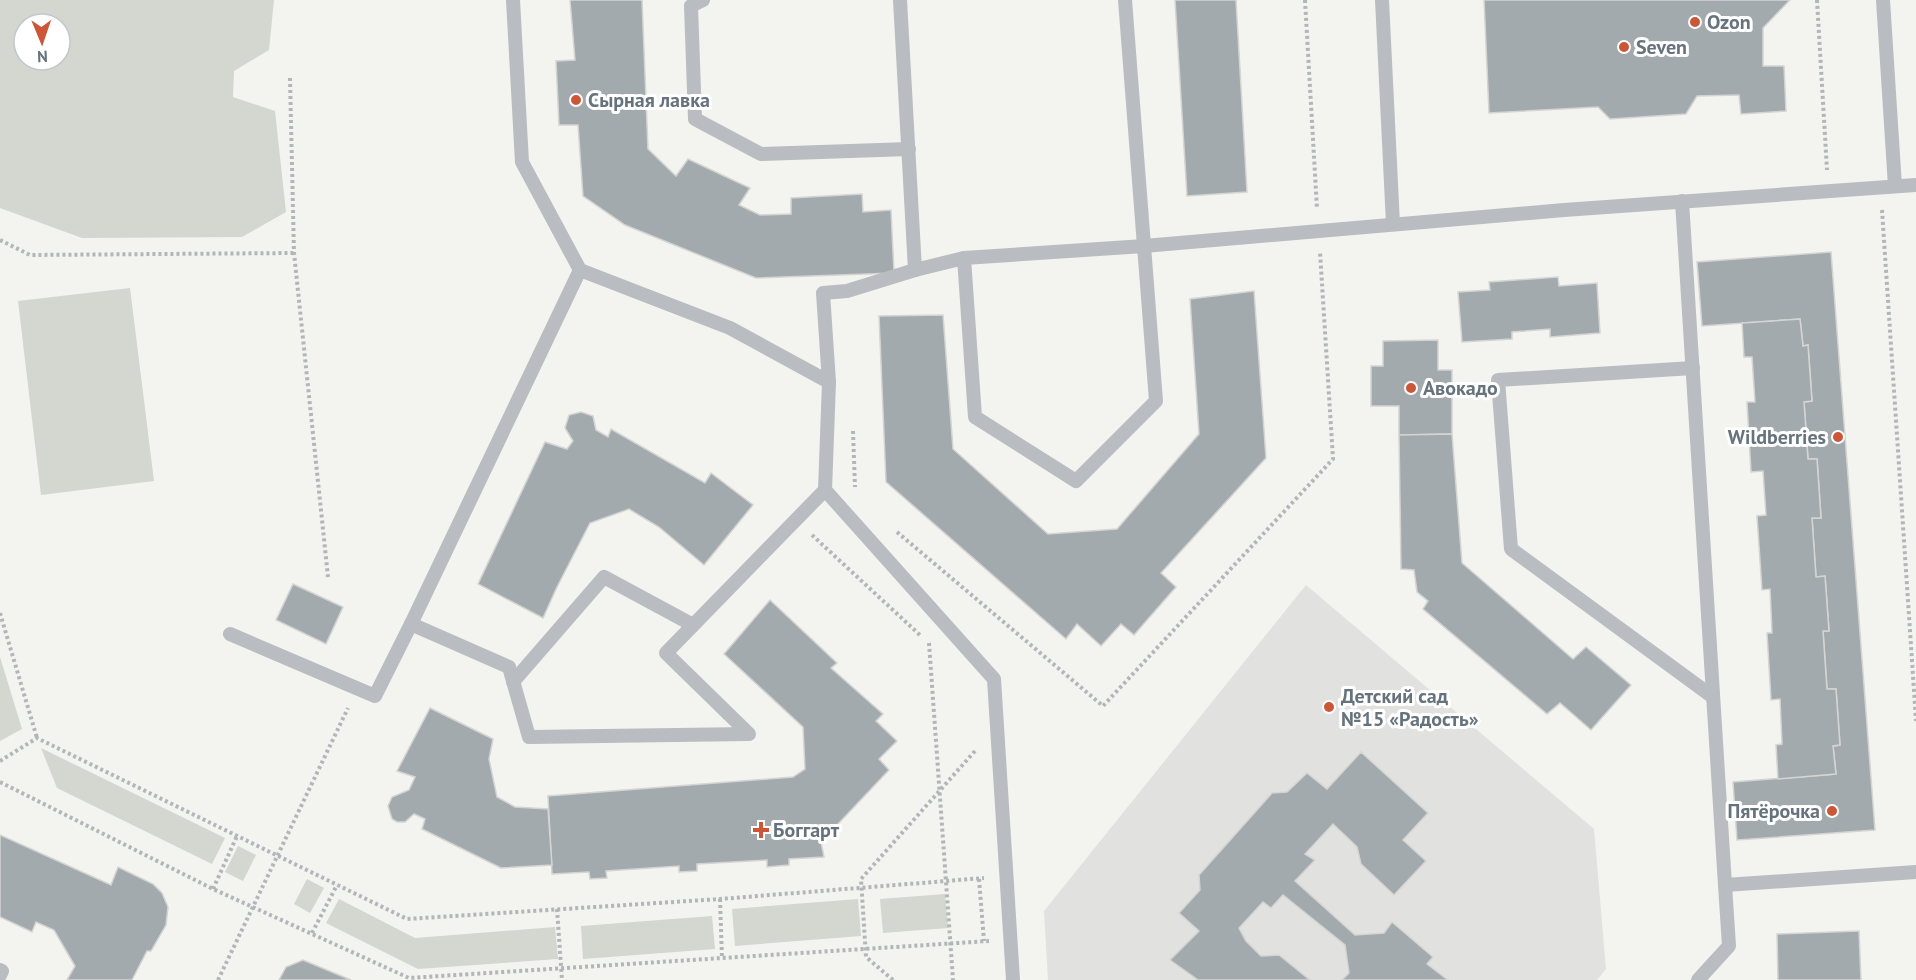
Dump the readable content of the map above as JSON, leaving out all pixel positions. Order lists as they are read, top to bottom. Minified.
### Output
{"places":{"other":["Ozon","Seven","Сырная лавка","Авокадо","Wildberries","Детский сад №15 «Радость»","Пятёрочка"],"health":["Боггарт"]},"north":"bottom"}
